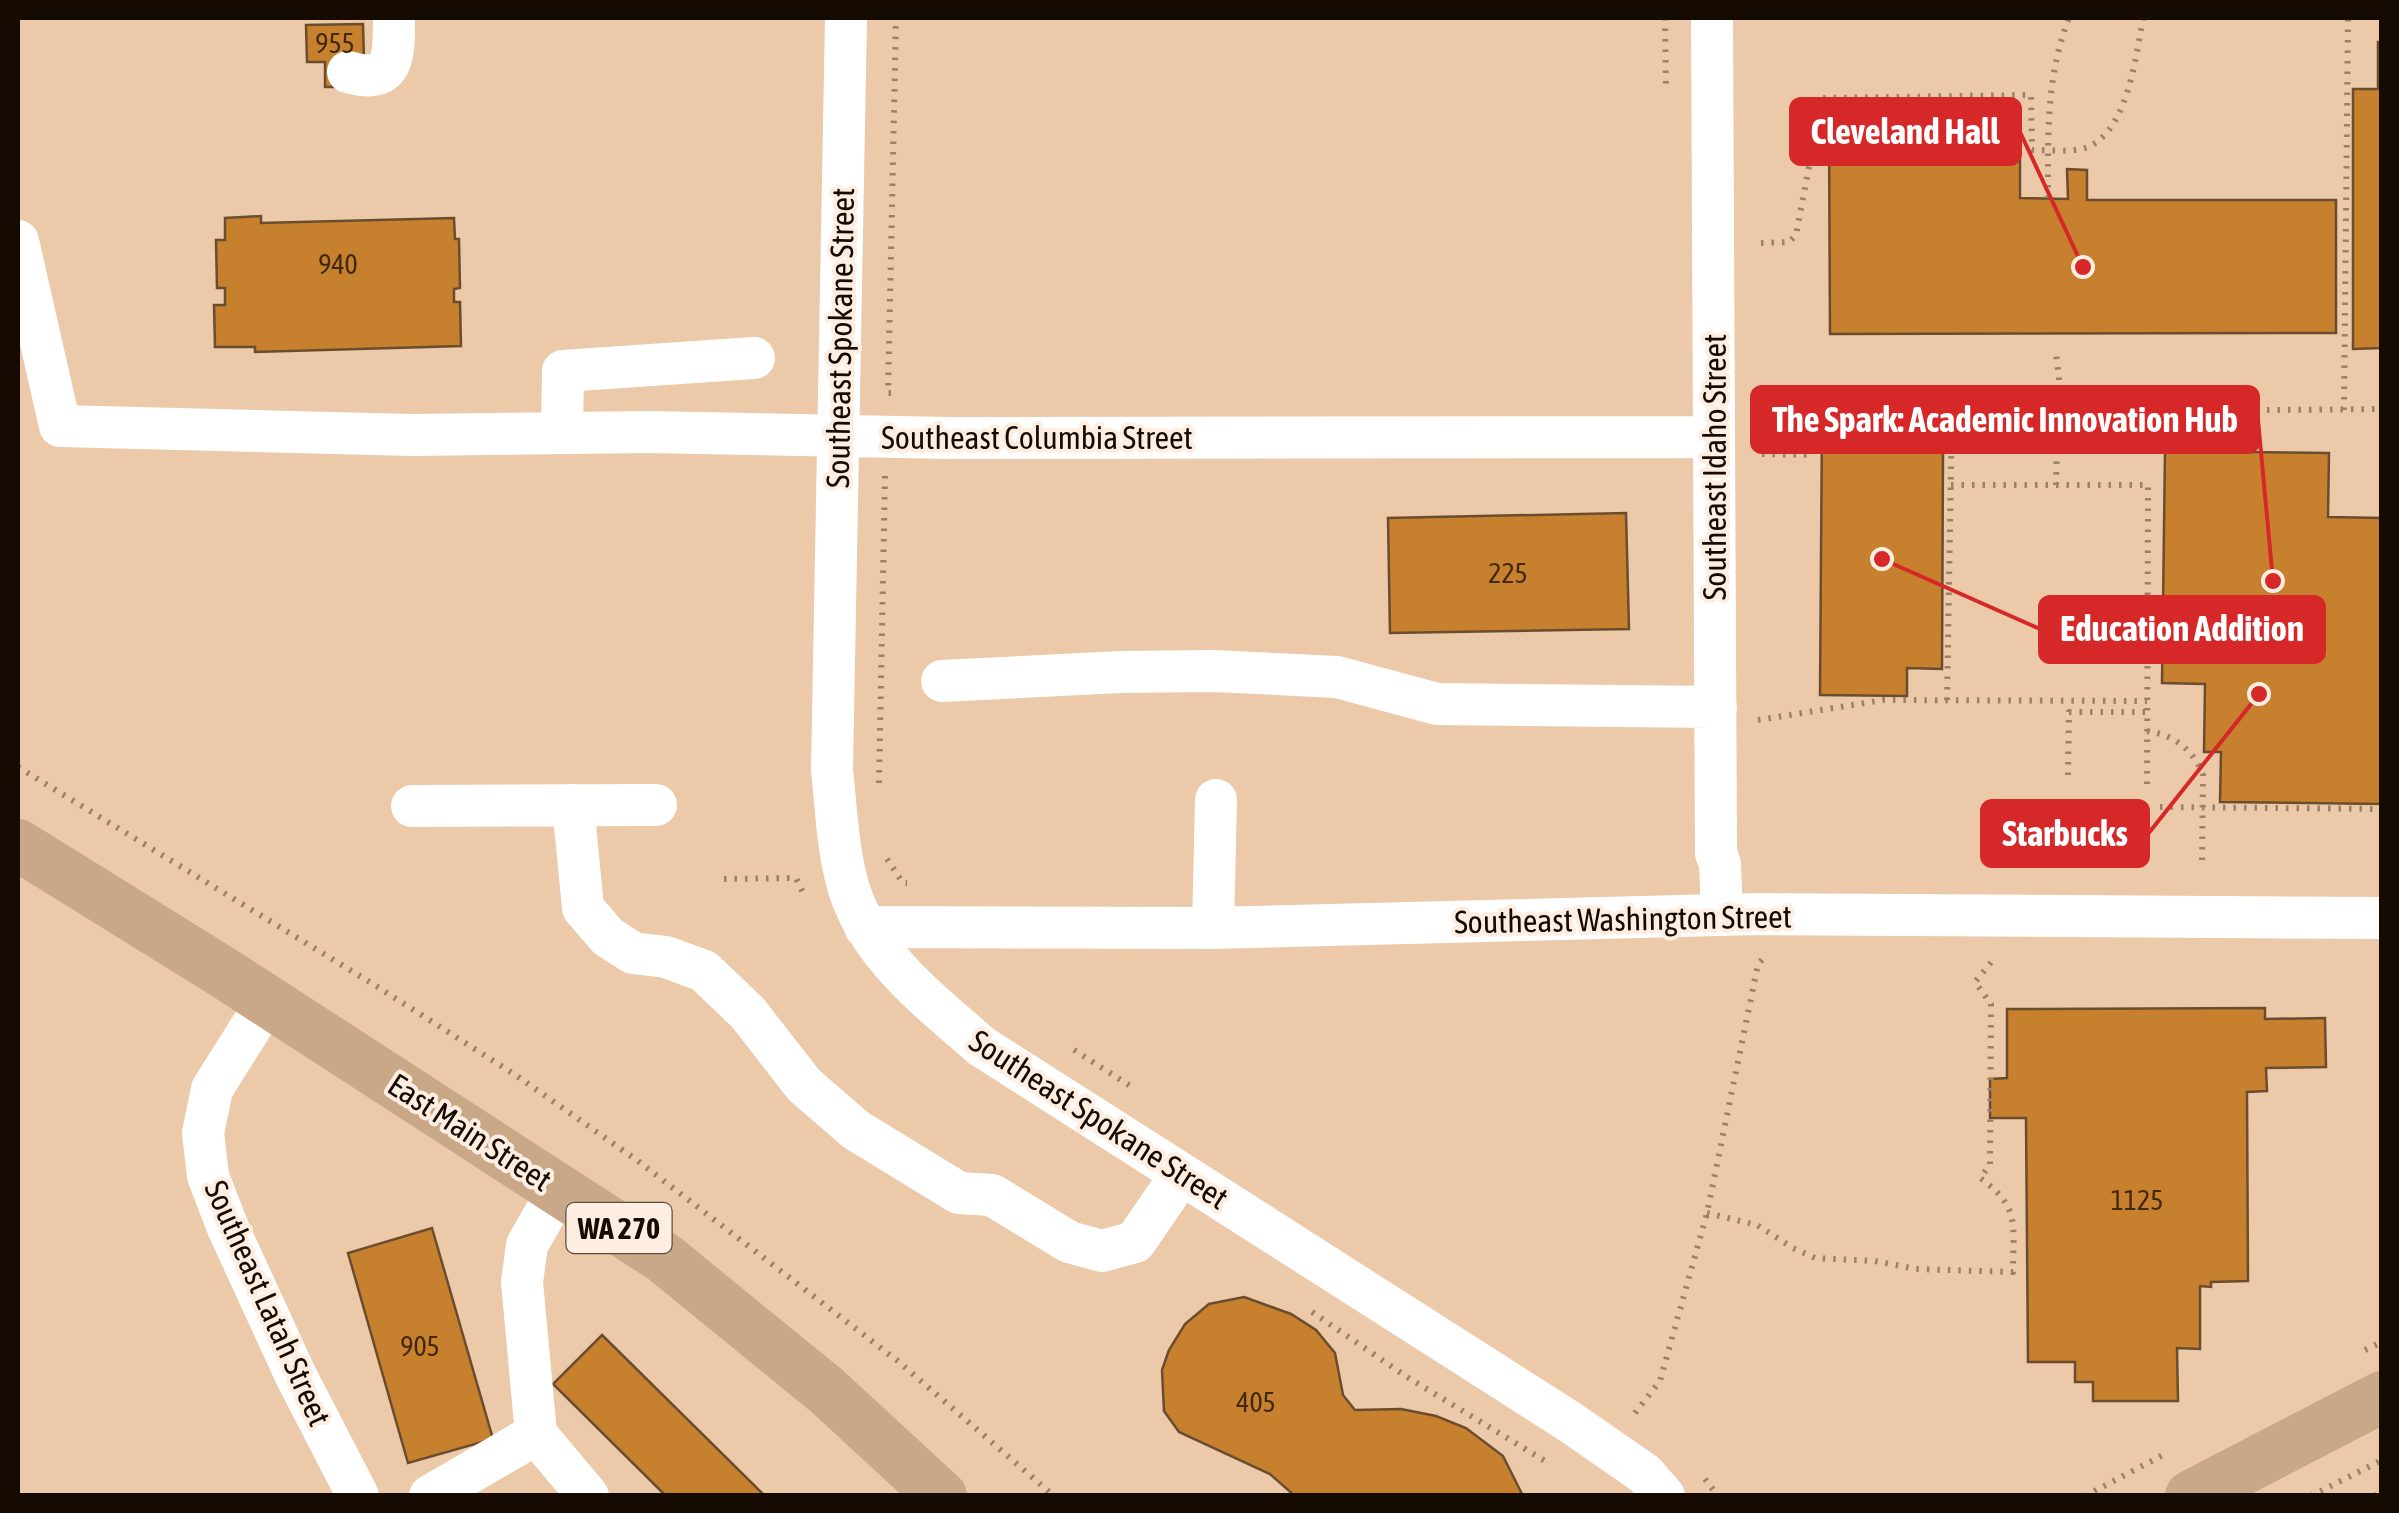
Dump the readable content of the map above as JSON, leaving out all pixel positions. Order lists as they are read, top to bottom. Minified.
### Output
{"streets":{"main road":["East Main Street","WA 270"],"street":["Southeast Spokane Street","Southeast Columbia Street","Southeast Idaho Street","Southeast Washington Street","Southeast Latah Street"]},"crossings":[["Southeast Spokane Street","Southeast Columbia Street"],["Southeast Spokane Street","Southeast Washington Street"],["Southeast Columbia Street","Southeast Idaho Street"],["Southeast Idaho Street","Southeast Washington Street"],["East Main Street","Southeast Latah Street"]],"places":["Cleveland Hall","Education Addition","The Spark: Academic Innovation Hub","Starbucks"],"house_numbers":["955","940","225","1125","905","405"]}
